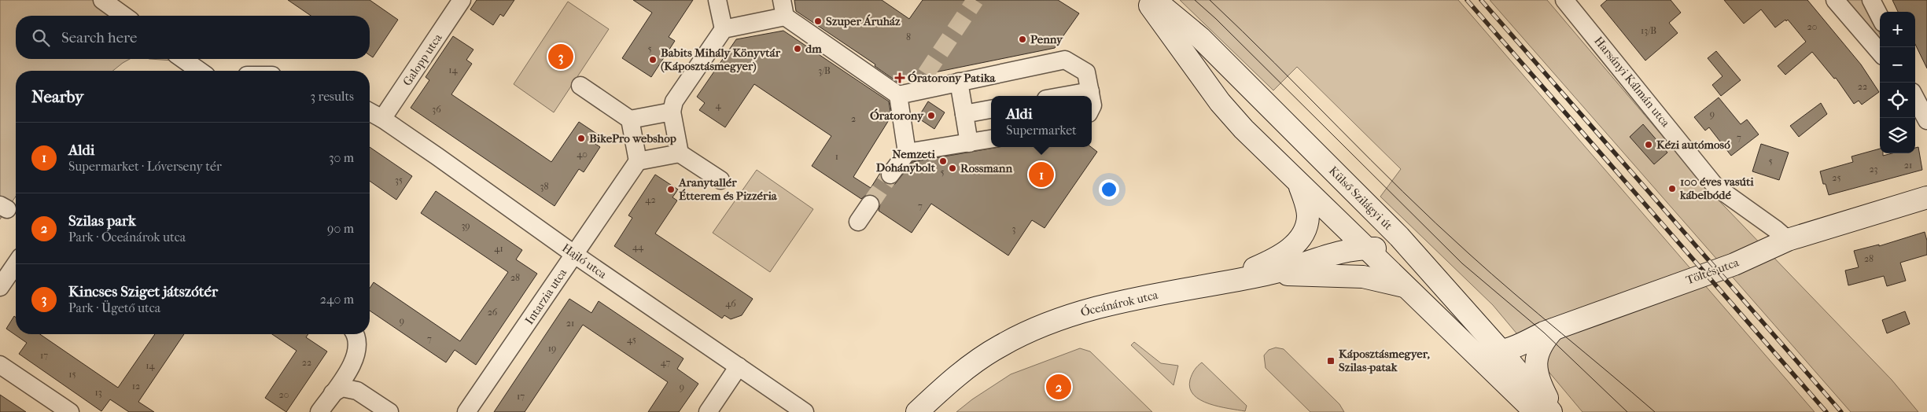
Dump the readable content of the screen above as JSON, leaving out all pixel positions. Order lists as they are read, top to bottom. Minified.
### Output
{"streets":{"street":["Galopp utca","Harsányi Kálmán utca","Külső Szilágyi út","Hajló utca","Töltés utca","Intarzia utca","Óceánárok utca"]},"crossings":[["Galopp utca","Hajló utca"],["Harsányi Kálmán utca","Töltés utca"],["Külső Szilágyi út","Töltés utca"],["Hajló utca","Intarzia utca"]],"places":{"other":["Szuper Áruház","Penny","dm","Babits Mihály Könyvtár (Káposztásmegyer)","Óratorony","BikePro webshop","Kézi autómosó","Nemzeti Dohánybolt","Rossmann","100 éves vasúti kábelbódé","Aranytallér Étterem és Pizzéria"],"health":["Óratorony Patika"],"transit":["Káposztásmegyer, Szilas-patak"]},"house_numbers":["20","13/B","8","5","14","3/B","22","4","36","9","2","7","40","1","5","21","23","5","25","35","38","42","7","39","3","44","41","28","28","46","26","9","21","7","45","19","17","22","47","14","15","12","9","13","20","17"],"page":{"map_buttons":["+","−"],"search":"Search here","pins":["3","1","2"],"heading":["Nearby","3 results"],"popup":["Aldi","Supermarket"],"list":[{"mark":"1","name":"Aldi","note":"Supermarket · Lóverseny tér","value":"30 m"},{"mark":"2","name":"Szilas park","note":"Park · Óceánárok utca","value":"90 m"},{"mark":"3","name":"Kincses Sziget játszótér","note":"Park · Ügető utca","value":"240 m"}]}}
